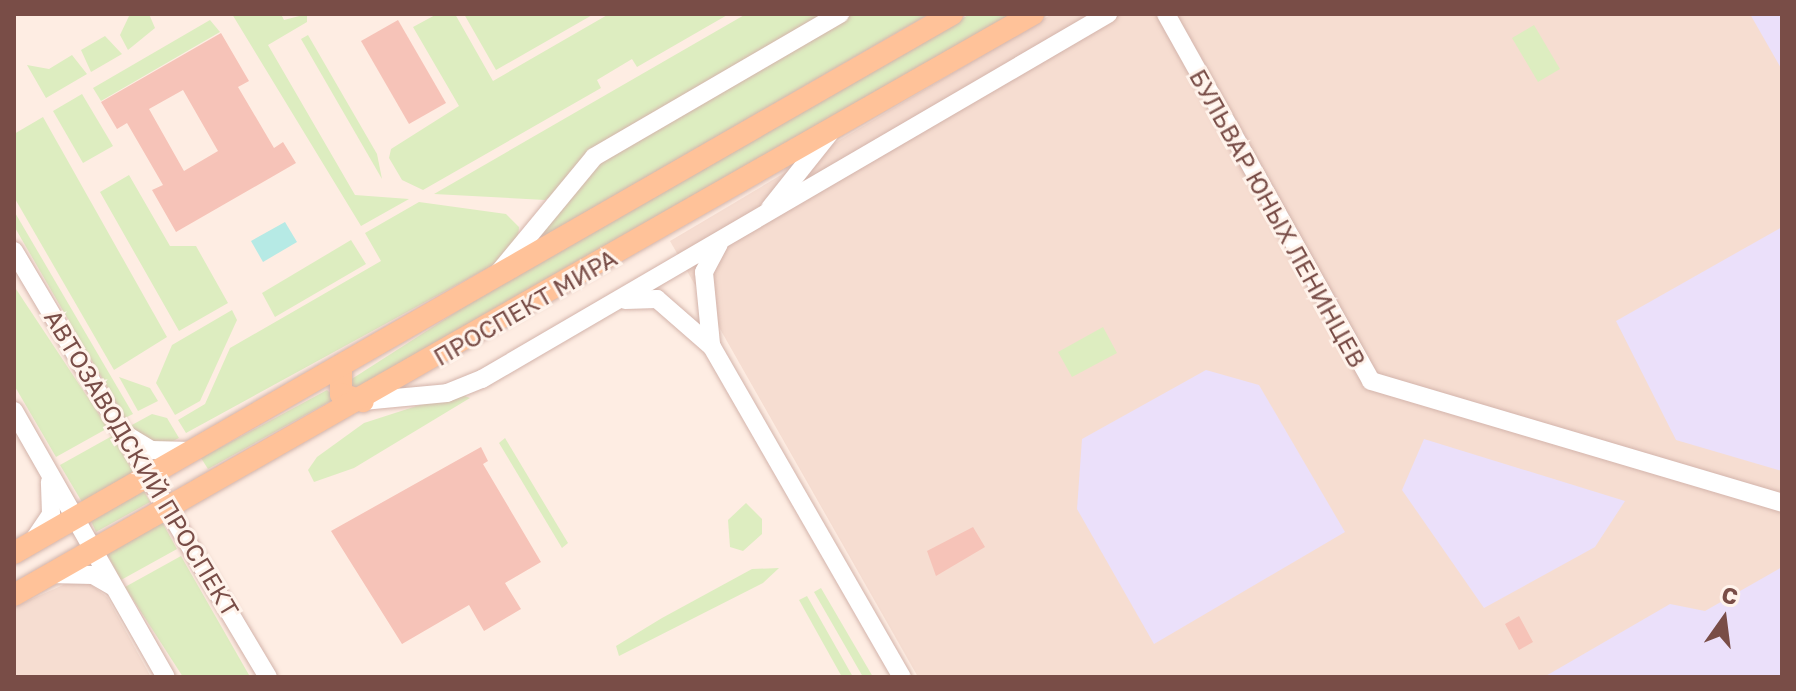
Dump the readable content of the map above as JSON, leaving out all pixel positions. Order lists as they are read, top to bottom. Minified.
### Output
{"streets":{"main road":["ПРОСПЕКТ МИРА"],"street":["БУЛЬВАР ЮНЫХ ЛЕНИНЦЕВ","АВТОЗАВОДСКИЙ ПРОСПЕКТ"]},"crossings":[["ПРОСПЕКТ МИРА","АВТОЗАВОДСКИЙ ПРОСПЕКТ"]],"north":"top"}
